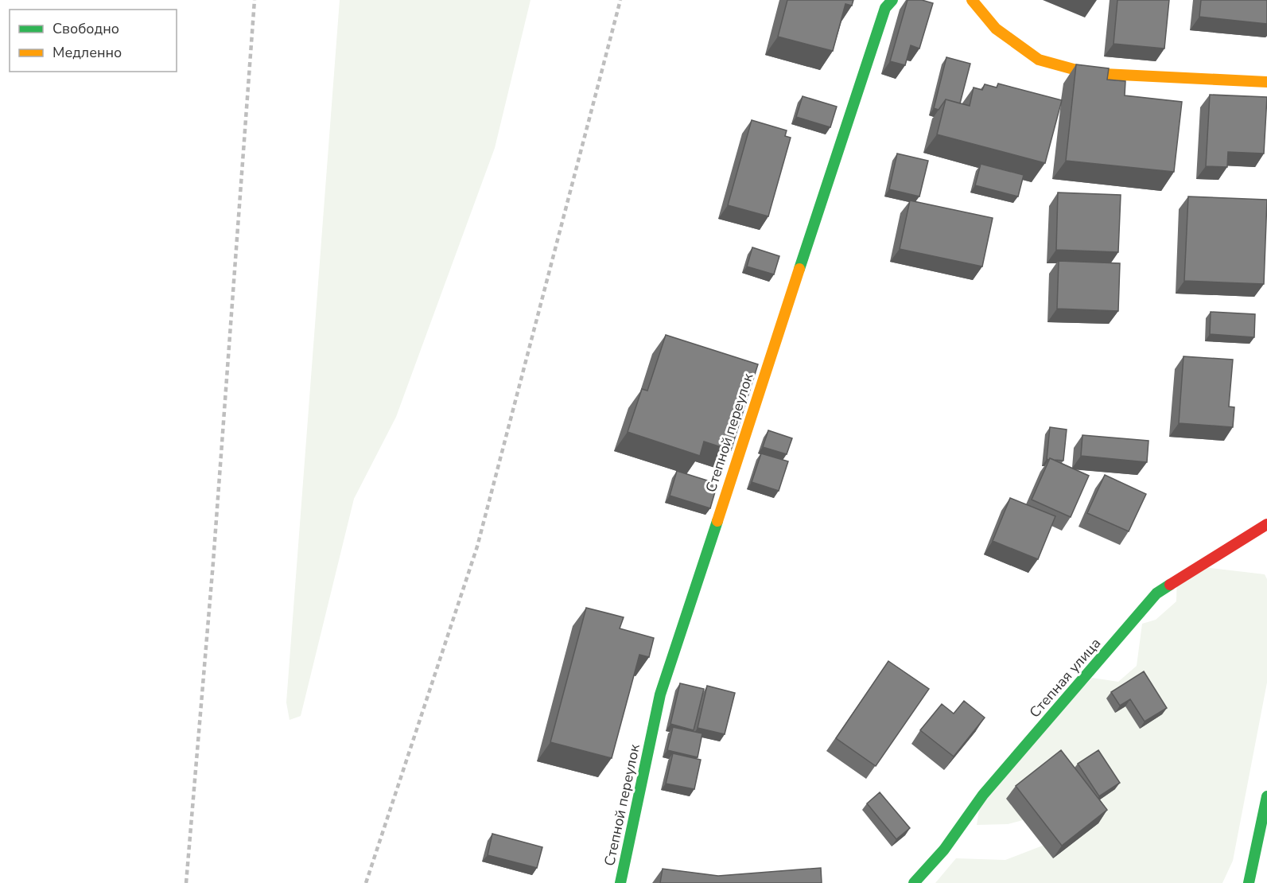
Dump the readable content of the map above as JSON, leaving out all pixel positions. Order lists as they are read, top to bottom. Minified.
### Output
{"streets":{"street":["Степной переулок","Степная улица"]},"legend":["Свободно","Медленно"]}
